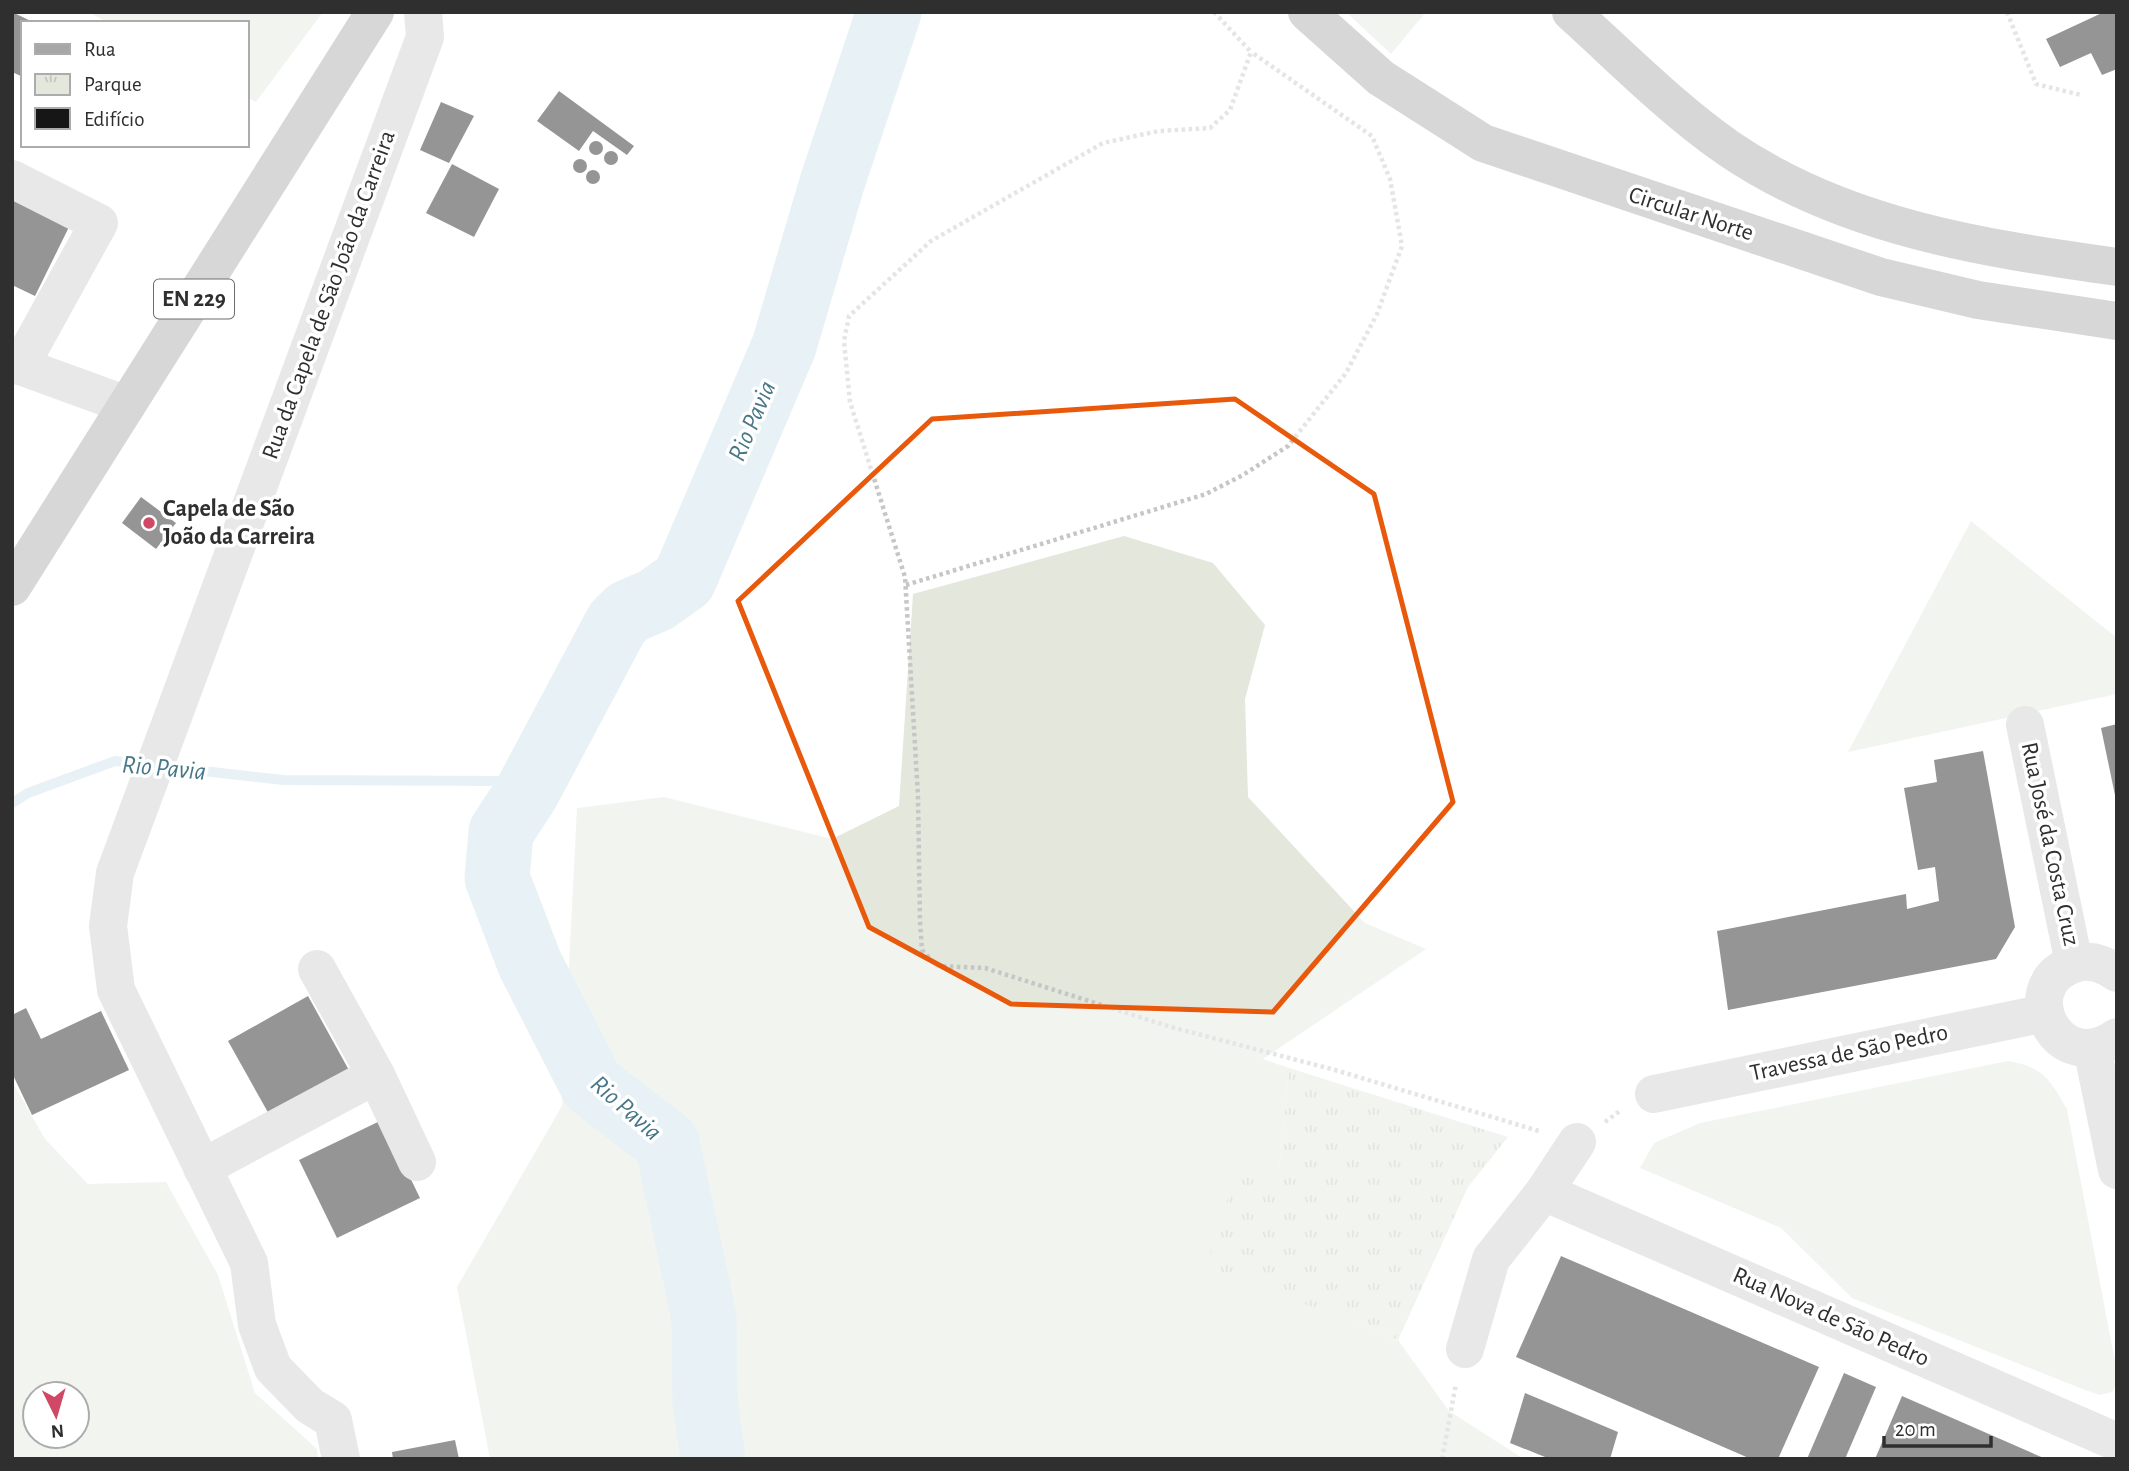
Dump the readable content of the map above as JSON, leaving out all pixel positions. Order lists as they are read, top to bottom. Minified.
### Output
{"streets":{"main road":["Circular Norte","EN 229"],"street":["Rua da Capela de São João da Carreira","Rua José da Costa Cruz","Travessa de São Pedro","Rua Nova de São Pedro"]},"water":["Rio Pavia"],"places":["Capela de São João da Carreira"],"legend":["Rua","Parque","Edifício"],"scale_bar":"20 m","north":"bottom"}
